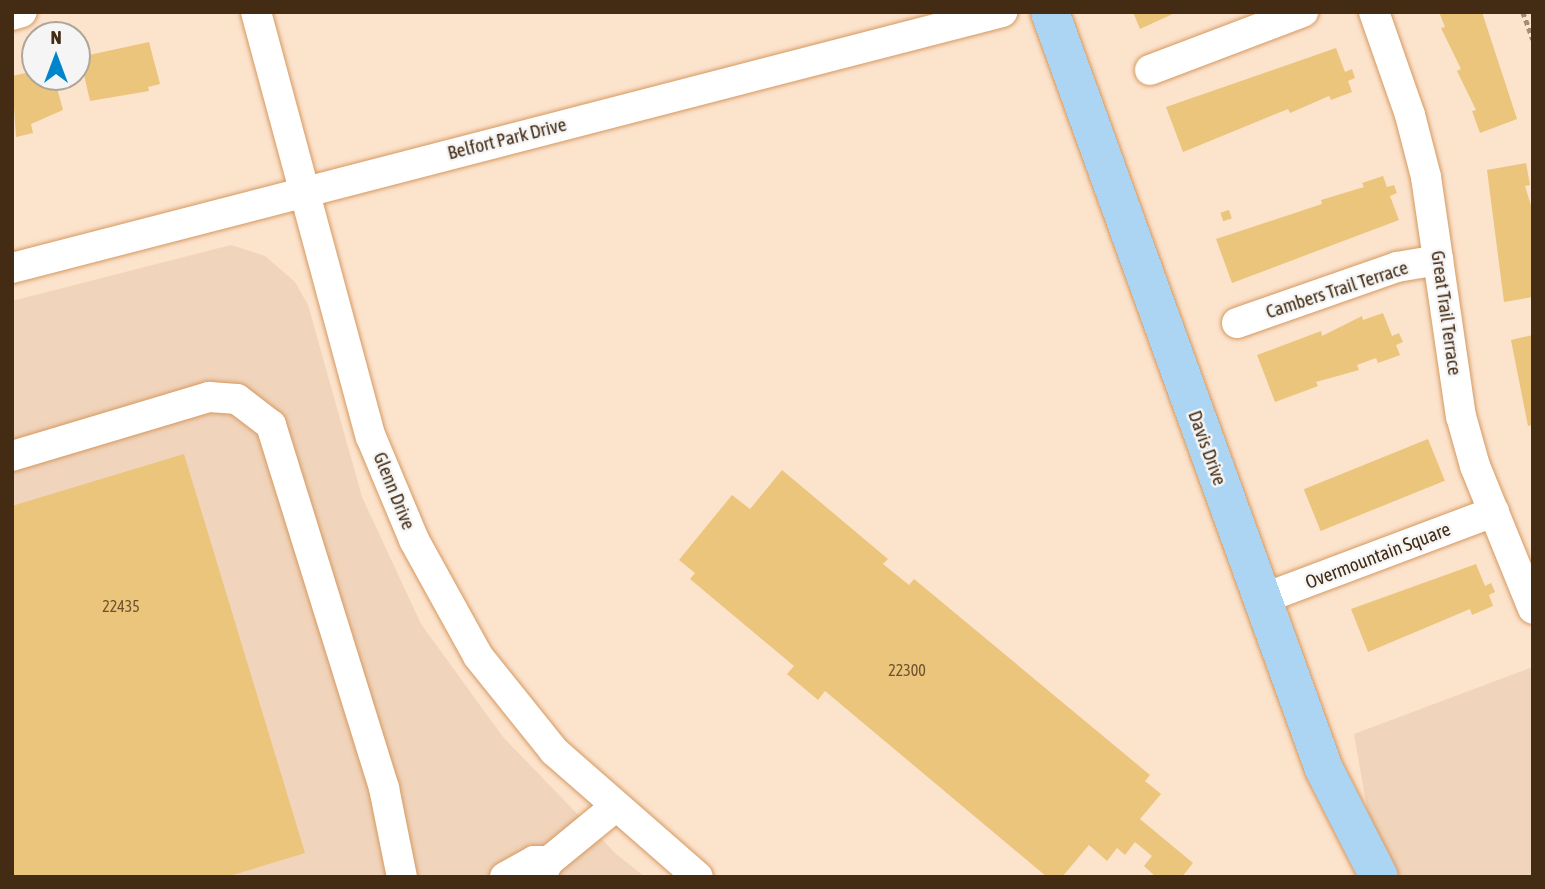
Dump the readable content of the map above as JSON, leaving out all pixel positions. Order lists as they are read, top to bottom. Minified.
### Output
{"streets":{"main road":["Davis Drive"],"street":["Belfort Park Drive","Cambers Trail Terrace","Great Trail Terrace","Glenn Drive","Overmountain Square"]},"crossings":[["Belfort Park Drive","Glenn Drive"],["Cambers Trail Terrace","Great Trail Terrace"],["Great Trail Terrace","Overmountain Square"],["Davis Drive","Overmountain Square"]],"house_numbers":["22435","22300"],"north":"top"}
